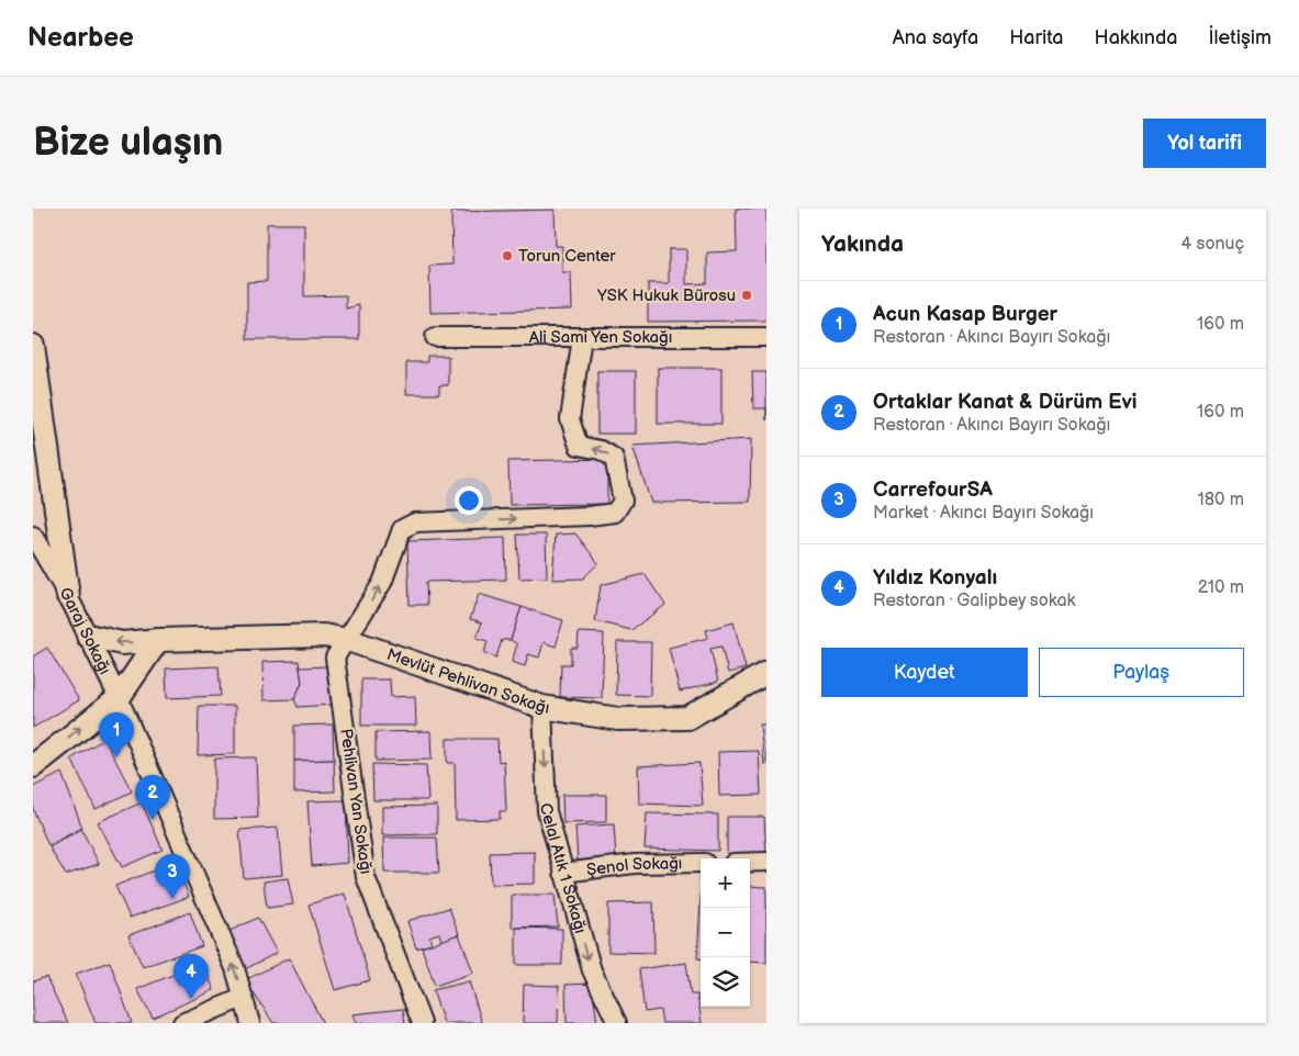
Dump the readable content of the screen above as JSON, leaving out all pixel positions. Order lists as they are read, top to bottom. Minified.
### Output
{"streets":{"street":["Ali Sami Yen Sokağı","Garaj Sokağı","Mevlüt Pehlivan Sokağı","Pehlivan Yan Sokağı","Şenol Sokağı","Celal Atık 1 Sokağı"]},"crossings":[["Ali Sami Yen Sokağı","Pehlivan Yan Sokağı"],["Garaj Sokağı","Mevlüt Pehlivan Sokağı"],["Mevlüt Pehlivan Sokağı","Pehlivan Yan Sokağı"],["Mevlüt Pehlivan Sokağı","Celal Atık 1 Sokağı"],["Şenol Sokağı","Celal Atık 1 Sokağı"]],"one_way":["Garaj Sokağı","Celal Atık 1 Sokağı"],"places":["Torun Center","YSK Hukuk Bürosu"],"page":{"header":"Nearbee","nav":["Ana sayfa","Harita","Hakkında","İletişim"],"buttons":["Yol tarifi",["Kaydet","Paylaş"]],"title":"Bize ulaşın","heading":["Yakında","4 sonuç"],"list":[{"mark":"1","name":"Acun Kasap Burger","note":"Restoran · Akıncı Bayırı Sokağı","value":"160 m"},{"mark":"2","name":"Ortaklar Kanat & Dürüm Evi","note":"Restoran · Akıncı Bayırı Sokağı","value":"160 m"},{"mark":"3","name":"CarrefourSA","note":"Market · Akıncı Bayırı Sokağı","value":"180 m"},{"mark":"4","name":"Yıldız Konyalı","note":"Restoran · Galipbey sokak","value":"210 m"}],"pins":["1","2","3","4"],"map_buttons":["+","−"]}}
